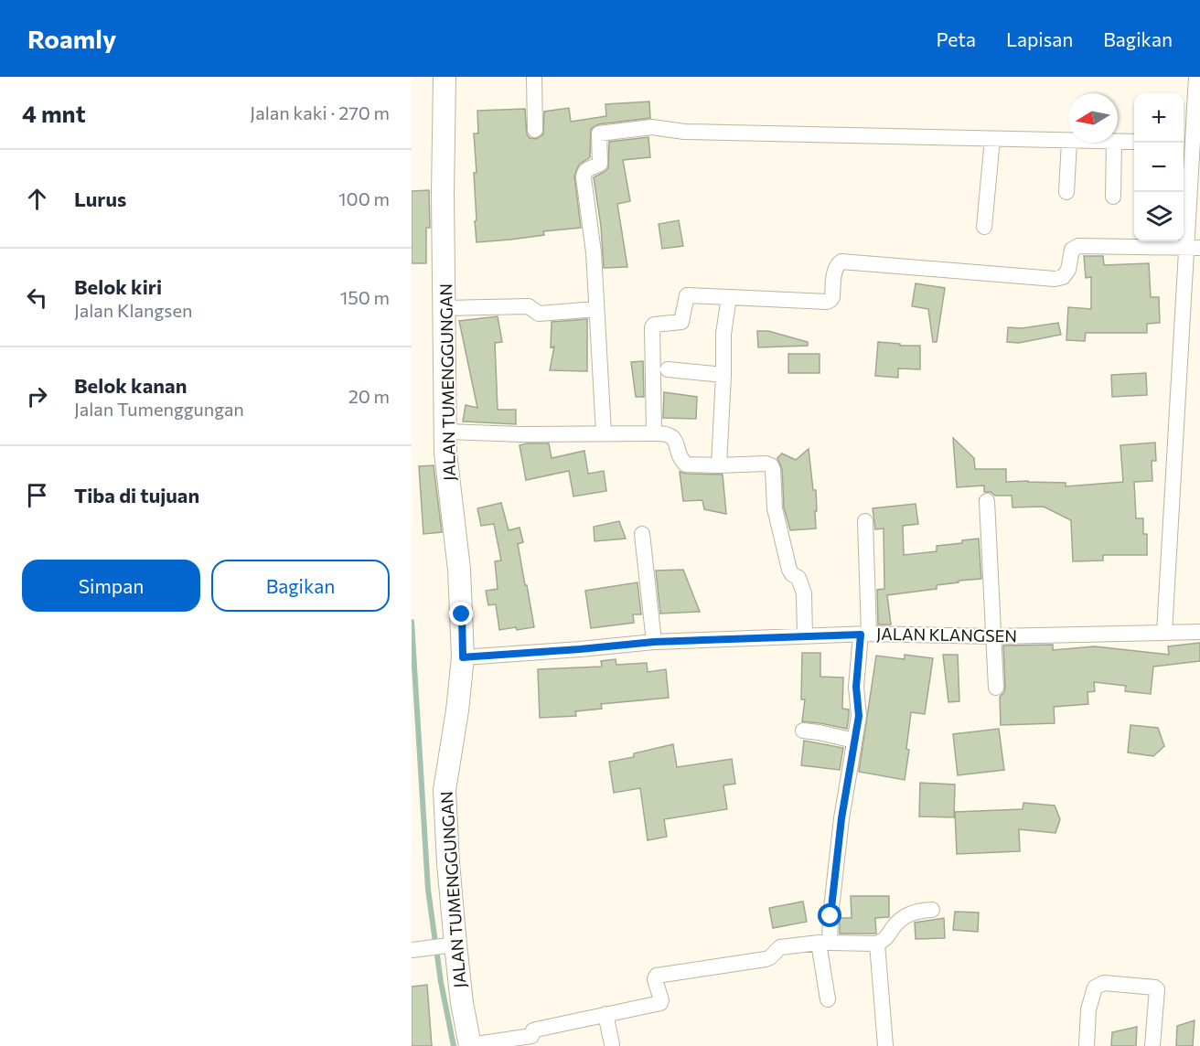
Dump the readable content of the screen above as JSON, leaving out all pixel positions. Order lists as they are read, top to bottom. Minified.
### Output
{"streets":{"street":["JALAN TUMENGGUNGAN","JALAN KLANGSEN"]},"crossings":[["JALAN TUMENGGUNGAN","JALAN KLANGSEN"]],"north":"left","page":{"header":"Roamly","nav":["Peta","Lapisan","Bagikan"],"heading":["4 mnt","Jalan kaki · 270 m"],"map_buttons":["+","−"],"list":[["Lurus","100 m"],["Belok kiri","Jalan Klangsen","150 m"],["Belok kanan","Jalan Tumenggungan","20 m"],"Tiba di tujuan"],"buttons":["Simpan","Bagikan"]}}
